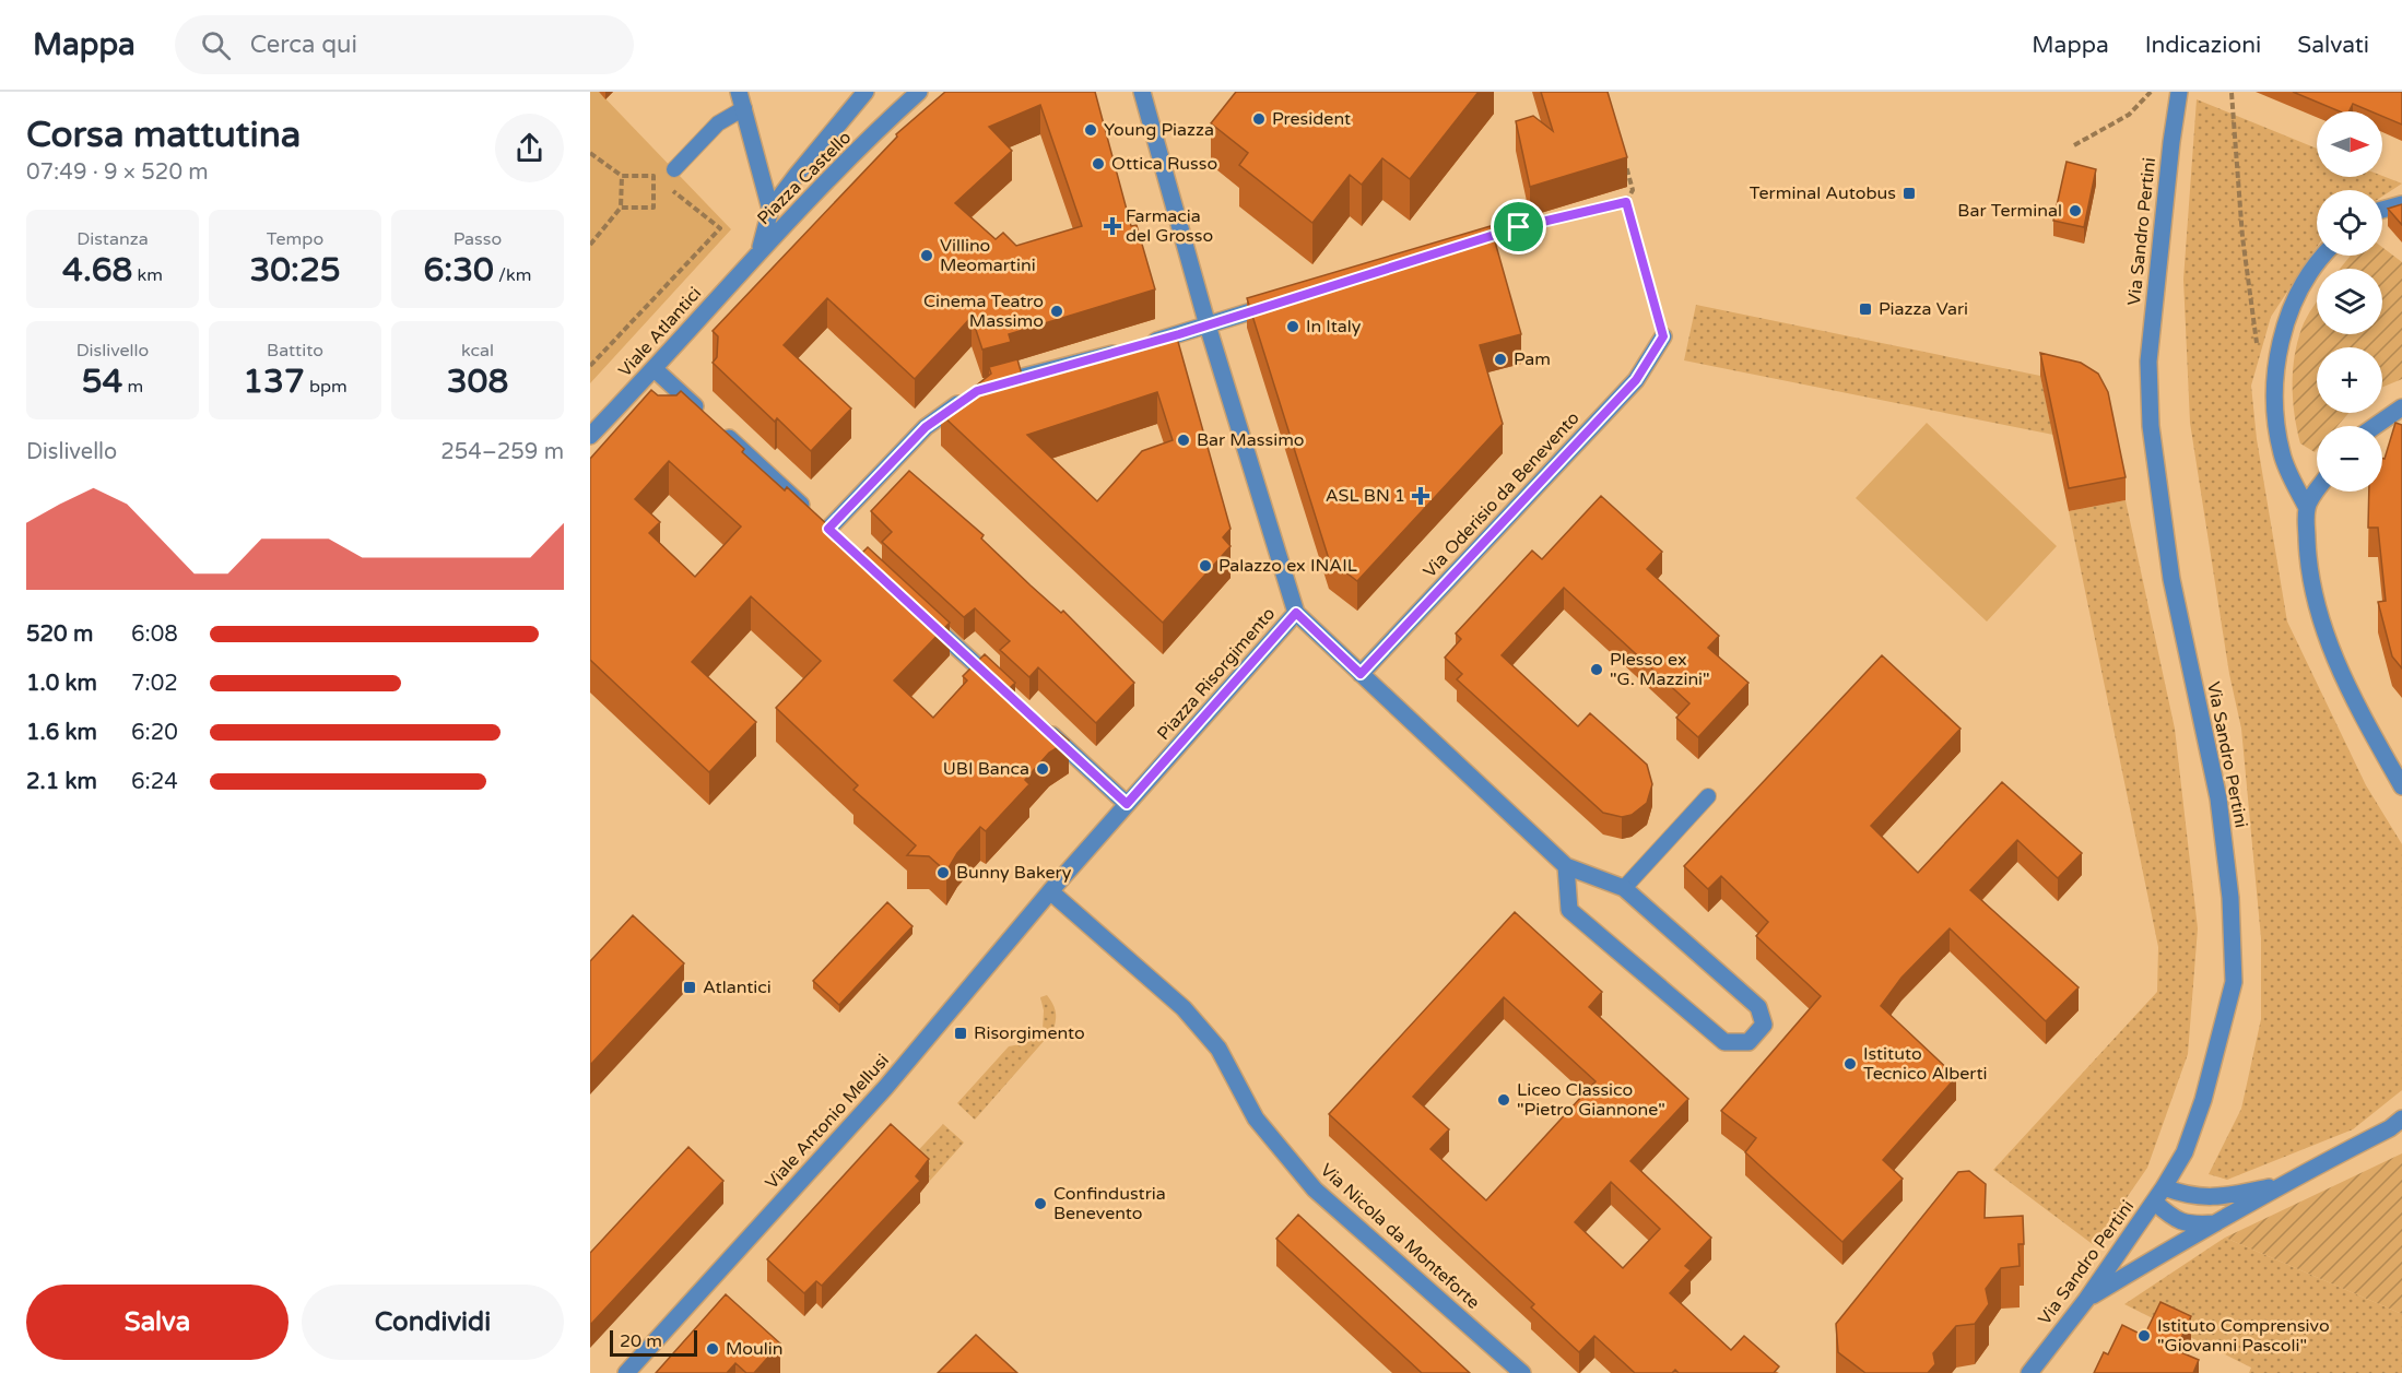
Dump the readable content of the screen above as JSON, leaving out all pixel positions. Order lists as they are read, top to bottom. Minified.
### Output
{"streets":{"street":["Piazza Castello","Via Sandro Pertini","Viale Atlantici","Via Oderisio da Benevento","Piazza Risorgimento","Viale Antonio Mellusi","Via Nicola da Monteforte"]},"crossings":[["Piazza Castello","Viale Atlantici"],["Via Oderisio da Benevento","Piazza Risorgimento"],["Piazza Risorgimento","Viale Antonio Mellusi"],["Piazza Risorgimento","Via Nicola da Monteforte"],["Viale Antonio Mellusi","Via Nicola da Monteforte"]],"places":{"other":["President","Young Piazza","Ottica Russo","Bar Terminal","Villino Meomartini","Cinema Teatro Massimo","In Italy","Pam","Bar Massimo","Palazzo ex INAIL","Plesso ex \"G. Mazzini\"","UBI Banca","Bunny Bakery","Istituto Tecnico Alberti","Liceo Classico \"Pietro Giannone\"","Confindustria Benevento","Istituto Comprensivo \"Giovanni Pascoli\"","Moulin"],"transit":["Terminal Autobus","Piazza Vari","Atlantici","Risorgimento"],"health":["Farmacia del Grosso","ASL BN 1"]},"scale_bar":"20 m","north":"right","page":{"header":"Mappa","search":"Cerca qui","nav":["Mappa","Indicazioni","Salvati"],"heading":["Corsa mattutina","07:49 · 9 × 520 m"],"map_buttons":["+","−"],"stats":[["Distanza","4.68 km"],["Tempo","30:25"],["Passo","6:30 /km"],["Dislivello","54 m"],["Battito","137 bpm"],["kcal","308"]],"chart":["Dislivello","254–259 m"],"list":[{"name":"520 m","note":"6:08"},{"name":"1.0 km","note":"7:02"},{"name":"1.6 km","note":"6:20"},{"name":"2.1 km","note":"6:24"}],"buttons":["Salva","Condividi"],"scale":"20 m"}}
